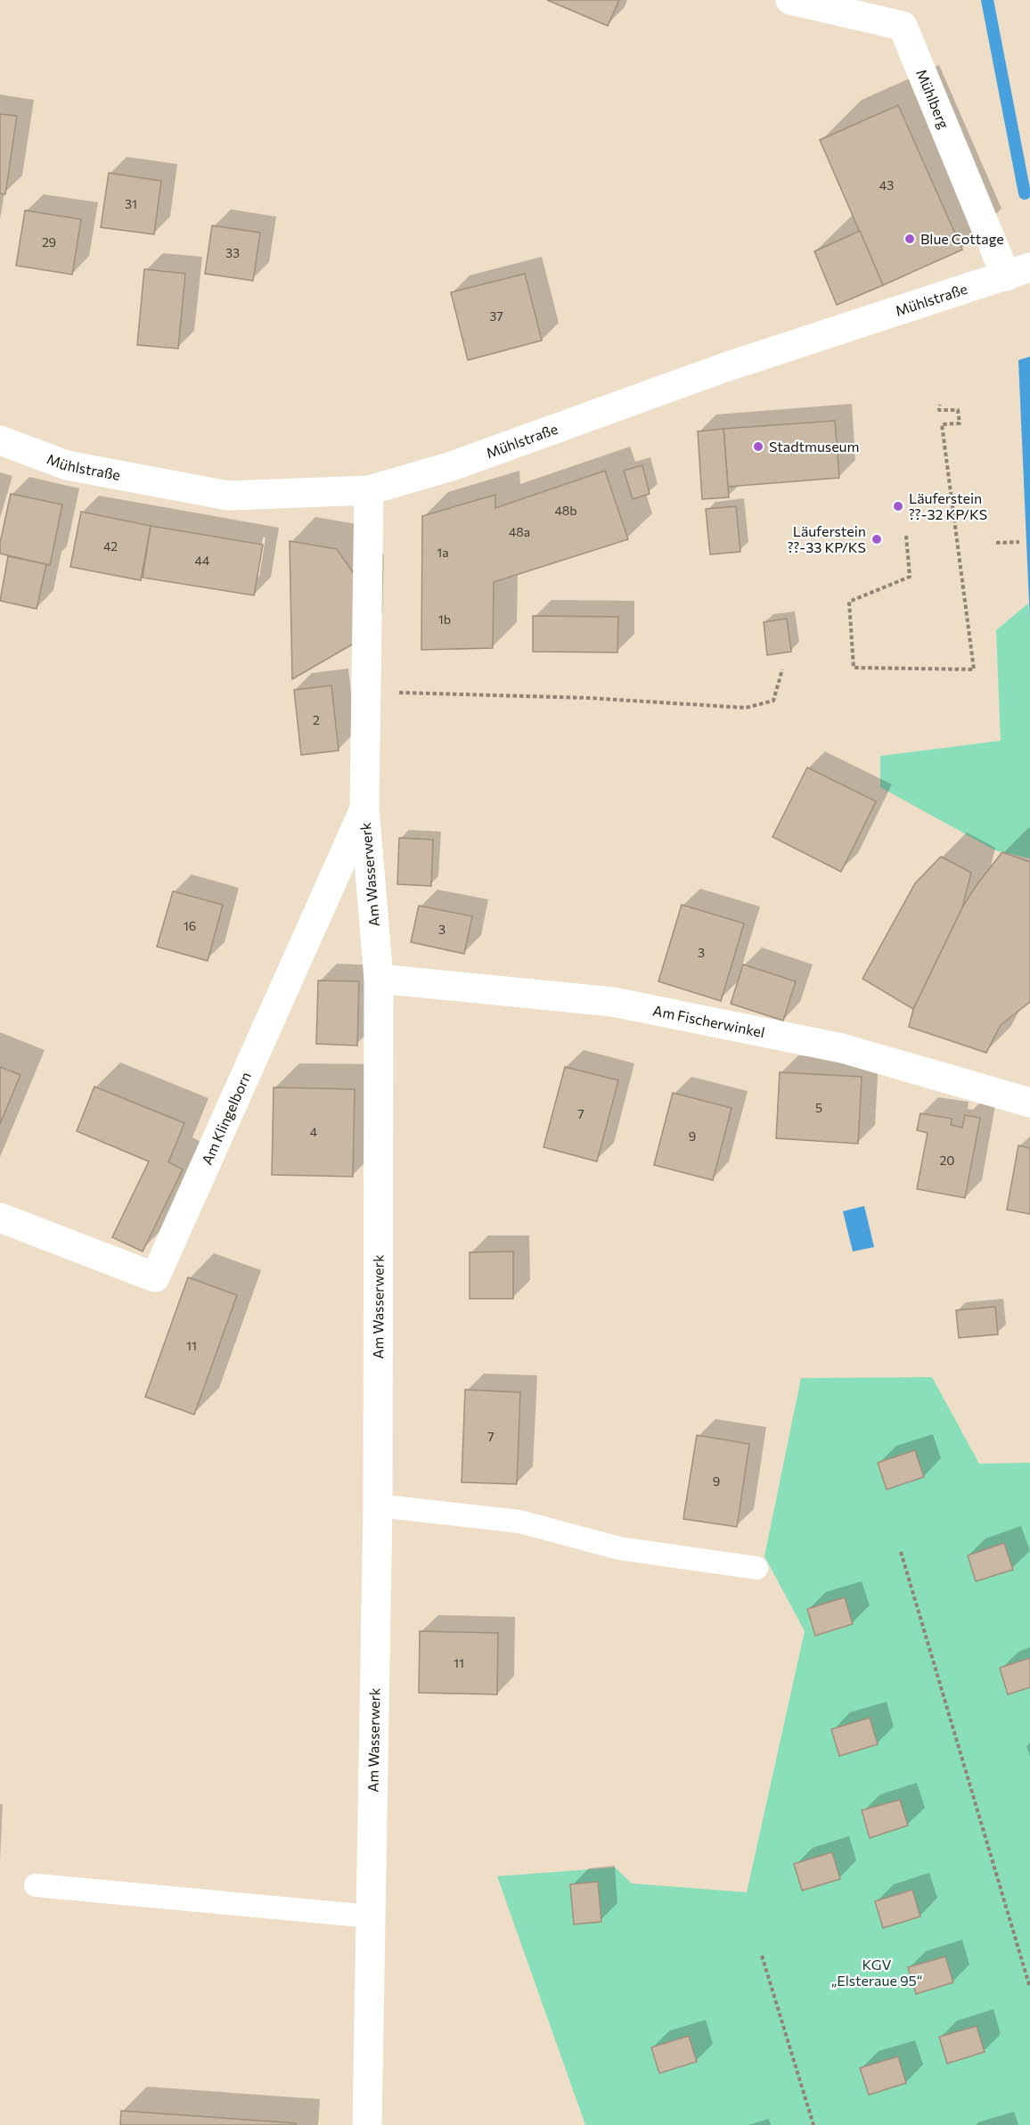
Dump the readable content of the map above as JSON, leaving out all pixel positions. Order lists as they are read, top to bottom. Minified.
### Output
{"streets":{"street":["Mühlberg","Mühlstraße","Am Wasserwerk","Am Fischerwinkel","Am Klingelborn"]},"crossings":[["Mühlberg","Mühlstraße"],["Mühlstraße","Am Wasserwerk"],["Am Wasserwerk","Am Fischerwinkel"],["Am Wasserwerk","Am Klingelborn"]],"parks":["KGV „Elsteraue 95“"],"places":["Blue Cottage","Stadtmuseum","Läuferstein ??-32 KP/KS","Läuferstein ??-33 KP/KS"],"house_numbers":["43","31","29","33","37","48b","48a","42","1a","44","1b","2","16","3","3","5","7","4","9","20","11","7","9","11"]}
